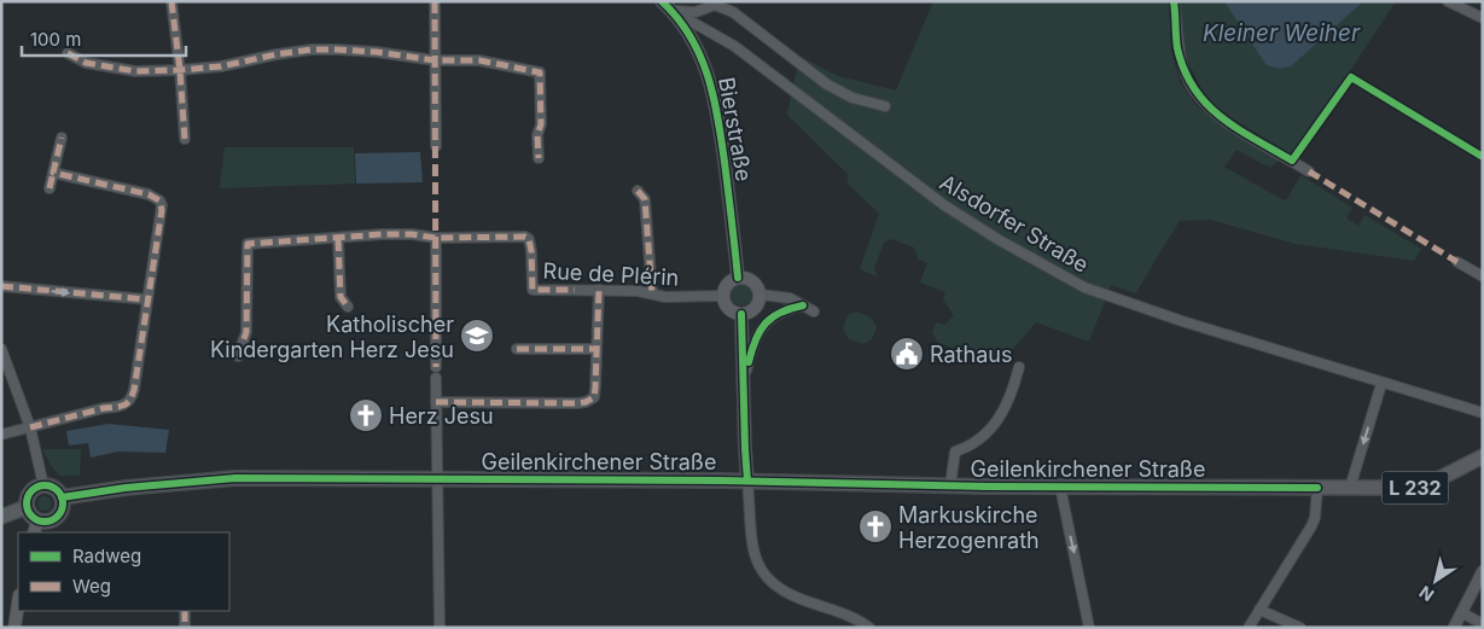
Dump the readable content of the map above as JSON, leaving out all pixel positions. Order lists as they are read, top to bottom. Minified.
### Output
{"streets":{"main road":["Bierstraße","Geilenkirchener Straße","L 232"],"street":["Alsdorfer Straße","Rue de Plérin"]},"crossings":[["Bierstraße","Alsdorfer Straße"],["Bierstraße","Rue de Plérin"]],"water":["Kleiner Weiher"],"places":{"school or university":["Katholischer Kindergarten Herz Jesu"],"public building":["Rathaus"],"church":["Herz Jesu","Markuskirche Herzogenrath"]},"legend":["Radweg","Weg"],"scale_bar":"100 m","north":"bottom left"}
